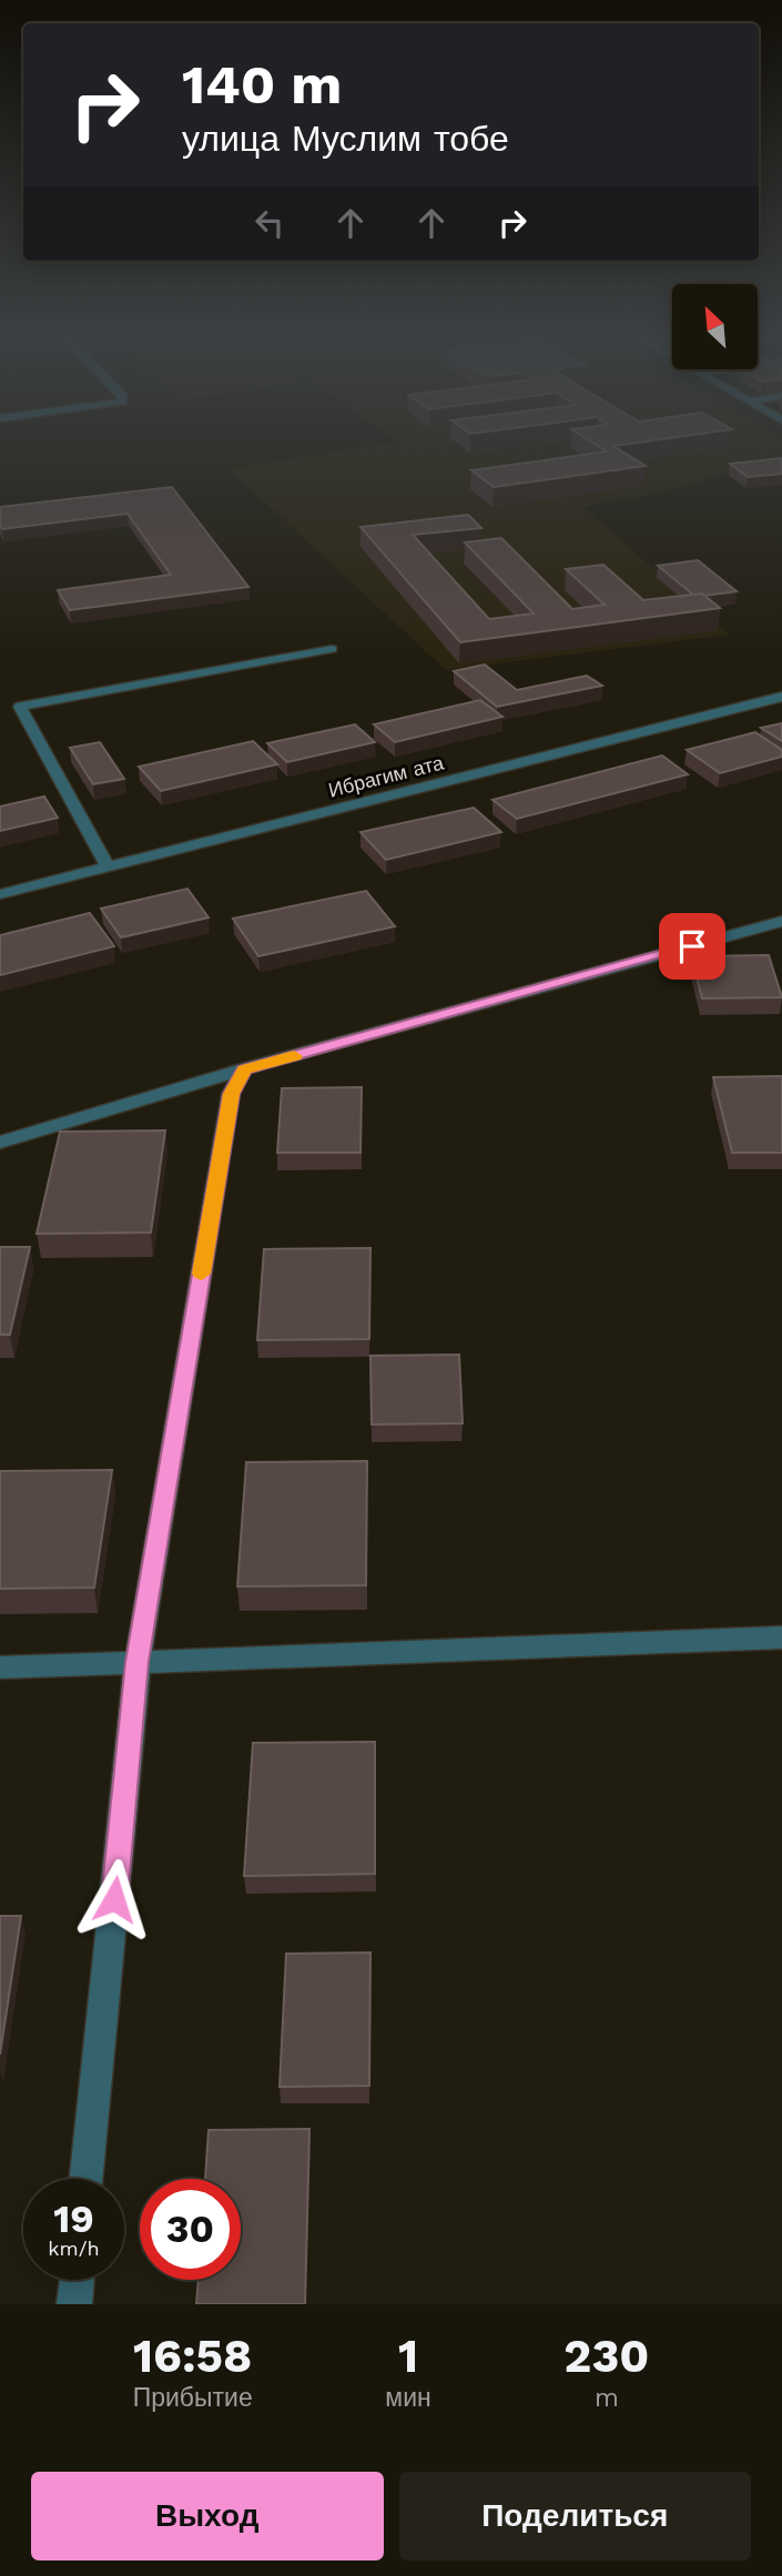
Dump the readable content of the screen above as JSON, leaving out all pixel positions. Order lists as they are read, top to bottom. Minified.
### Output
{"streets":{"street":["Ибрагим ата"]},"north":"top left","page":{"turn":["140 m","улица Муслим тобе"],"speed":"19 km/h","limit":"30","eta":["16:58","Прибытие","1","мин","230","m"],"buttons":["Выход","Поделиться"]}}
